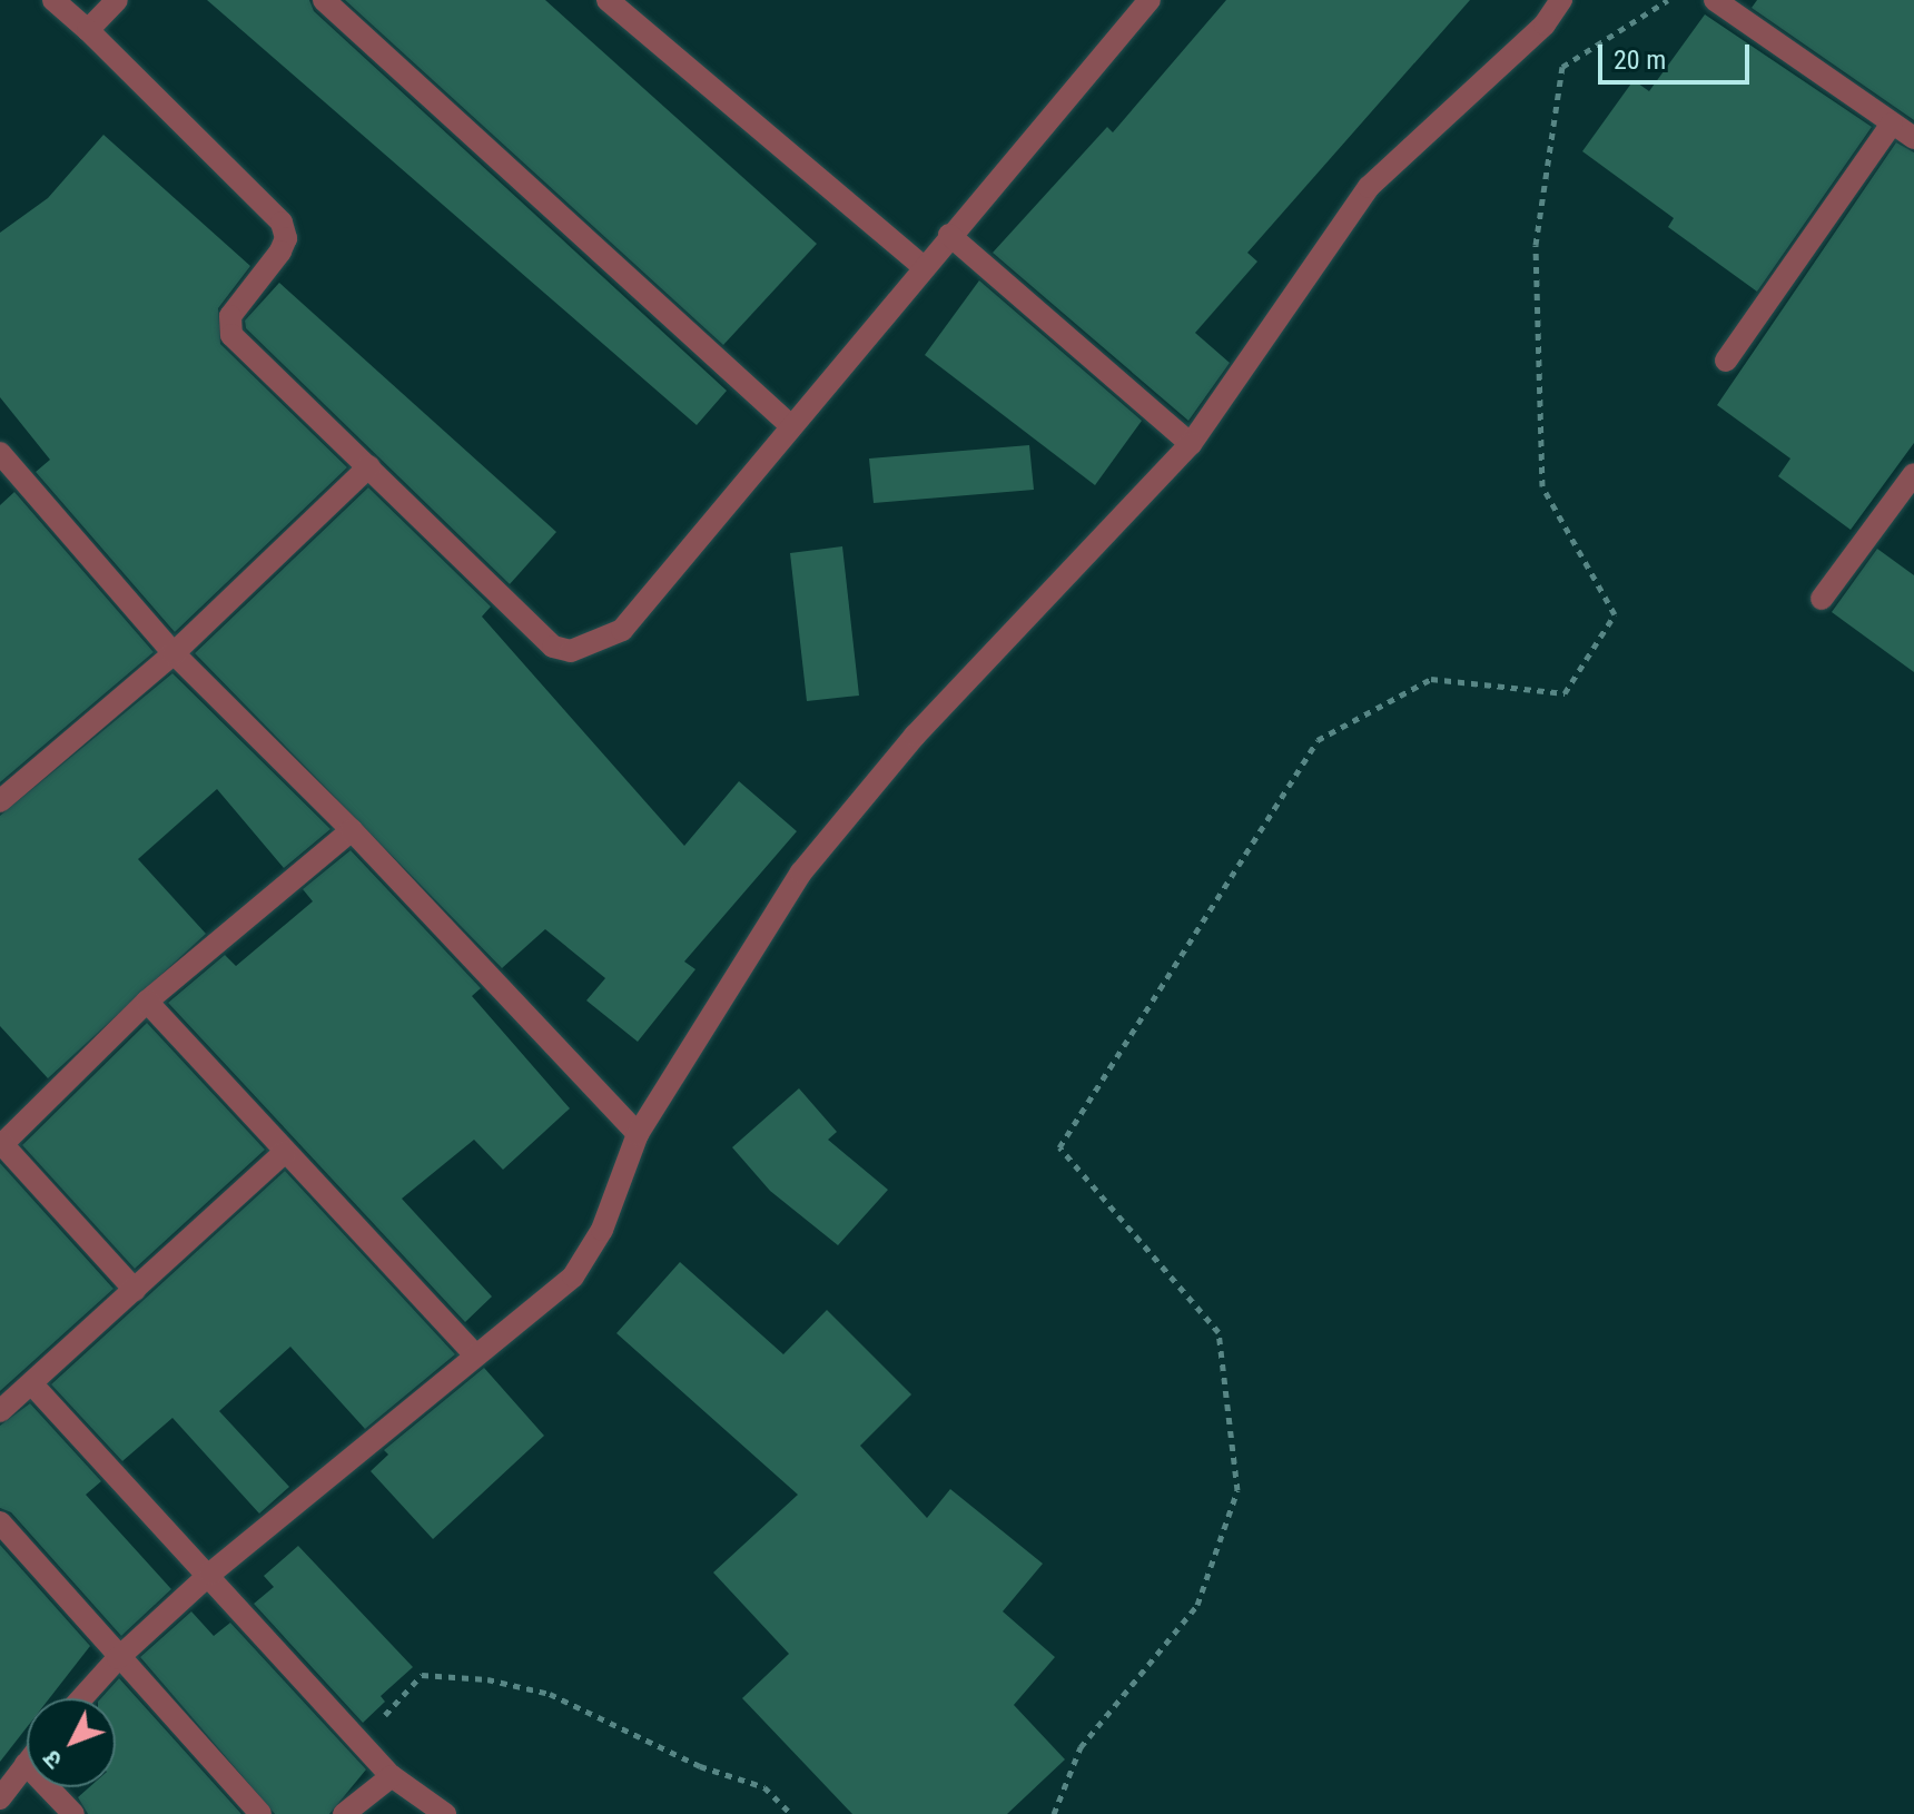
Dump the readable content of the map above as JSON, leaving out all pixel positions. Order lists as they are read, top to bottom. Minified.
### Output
{"scale_bar":"20 m","north":"bottom left"}
